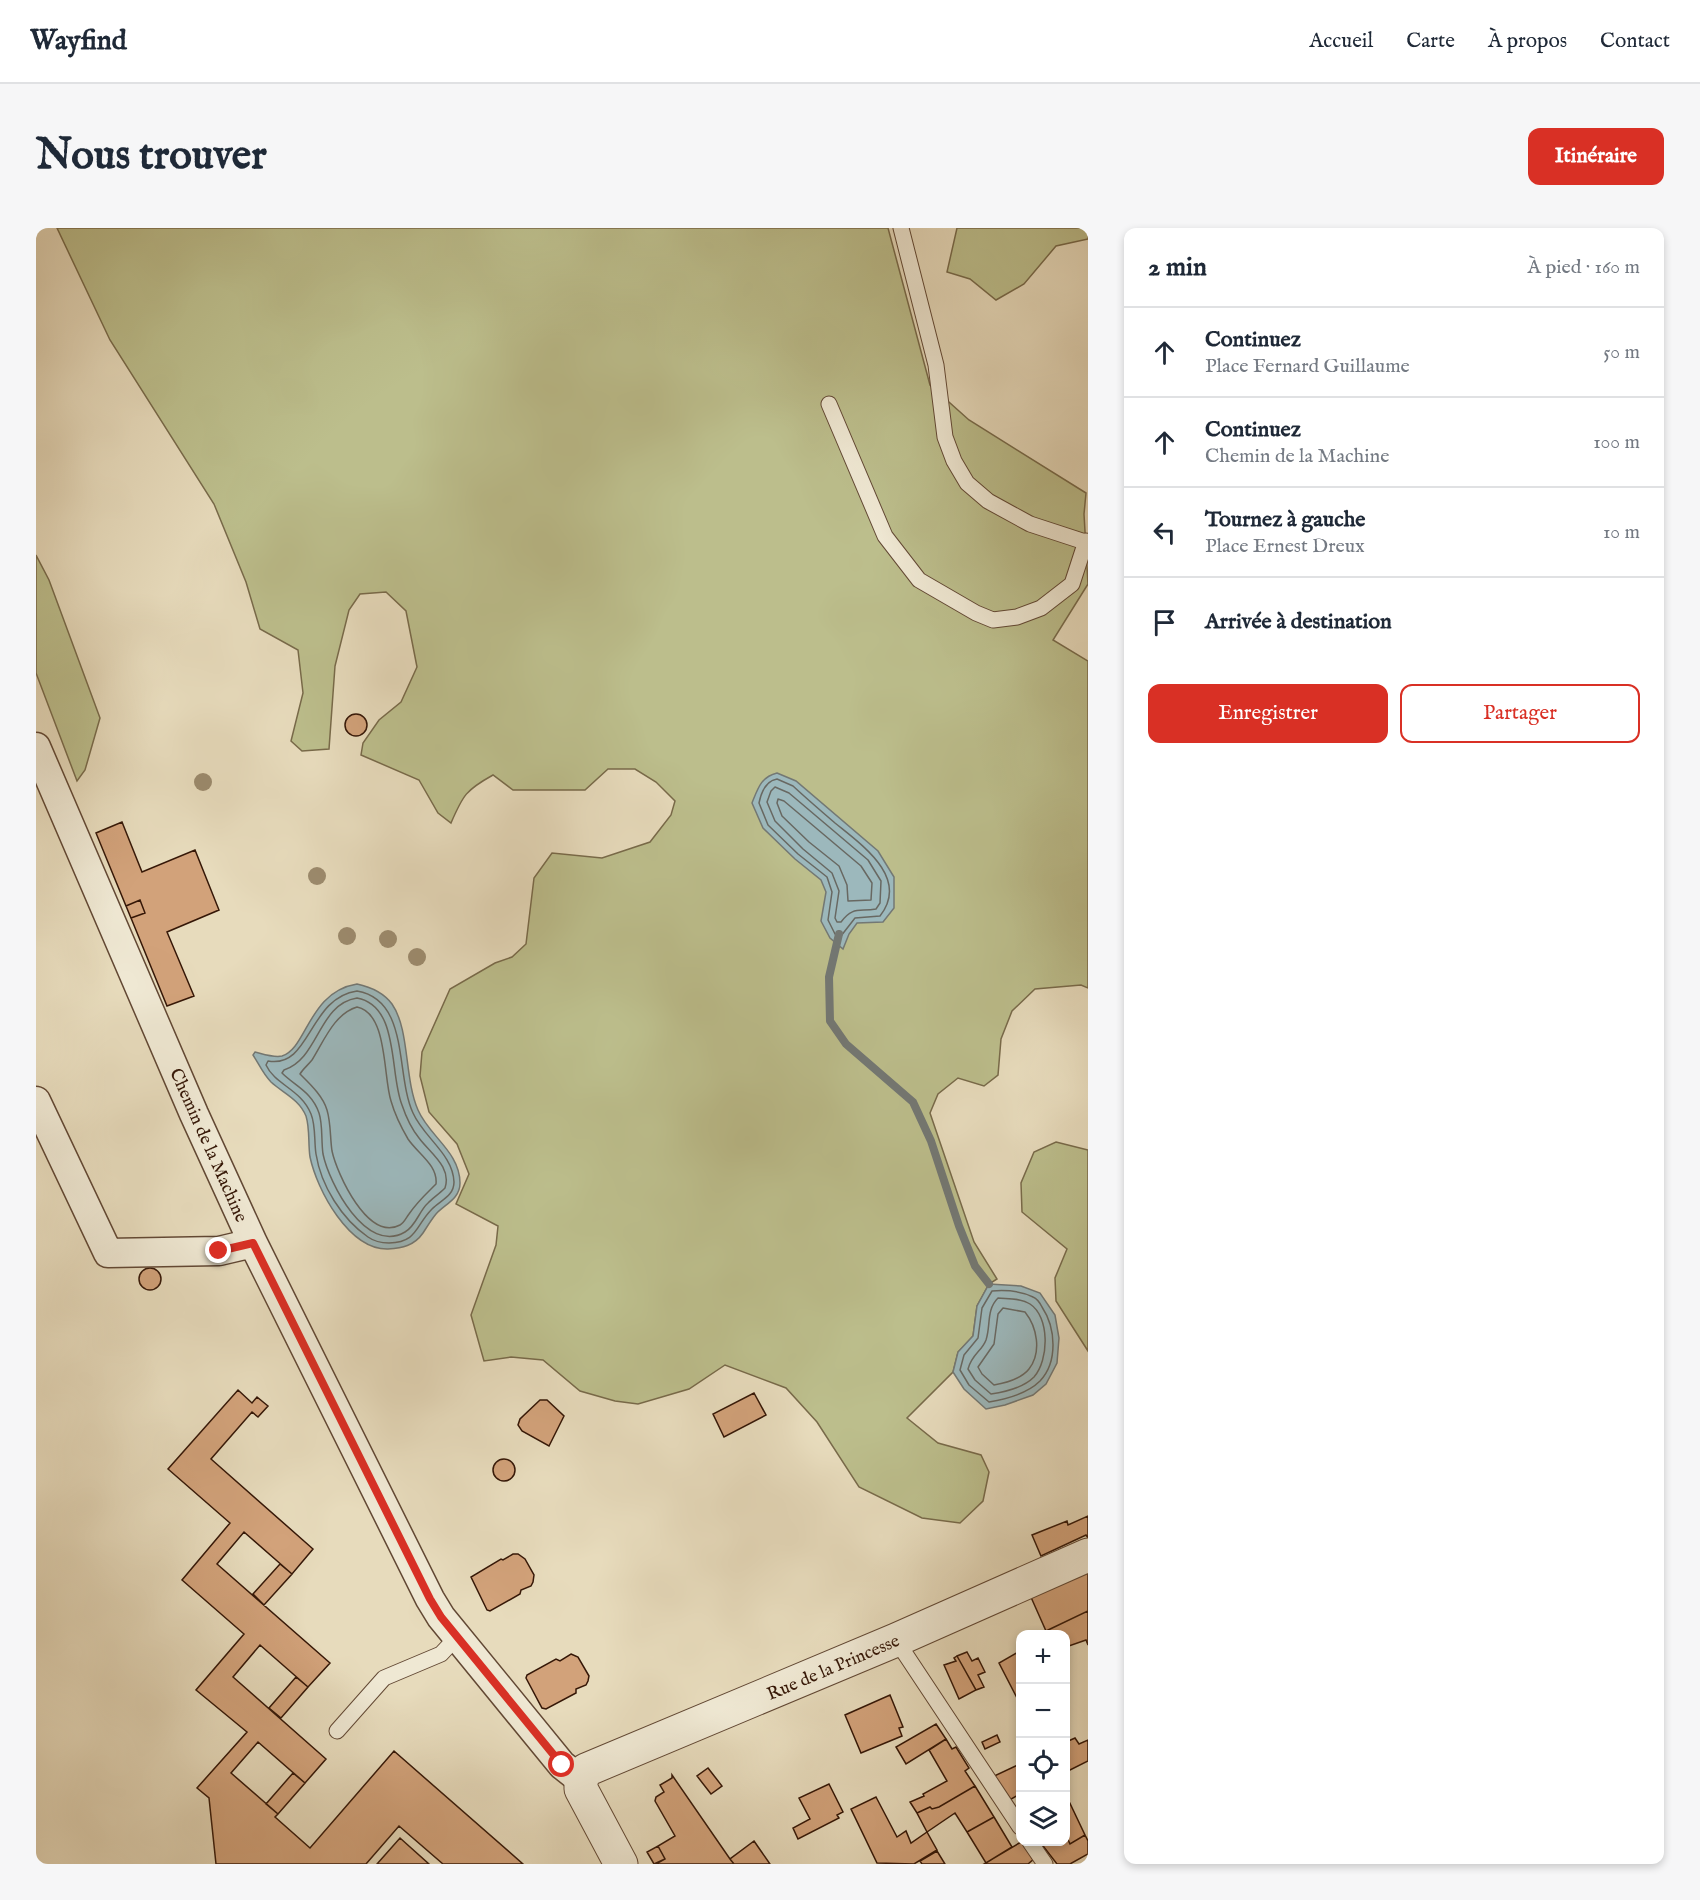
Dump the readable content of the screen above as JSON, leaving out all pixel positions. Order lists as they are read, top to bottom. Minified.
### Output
{"streets":{"street":["Chemin de la Machine","Rue de la Princesse"]},"crossings":[["Chemin de la Machine","Rue de la Princesse"]],"page":{"header":"Wayfind","nav":["Accueil","Carte","À propos","Contact"],"buttons":["Itinéraire",["Enregistrer","Partager"]],"title":"Nous trouver","heading":["2 min","À pied · 160 m"],"list":[["Continuez","Place Fernard Guillaume","50 m"],["Continuez","Chemin de la Machine","100 m"],["Tournez à gauche","Place Ernest Dreux","10 m"],"Arrivée à destination"],"map_buttons":["+","−"]}}
